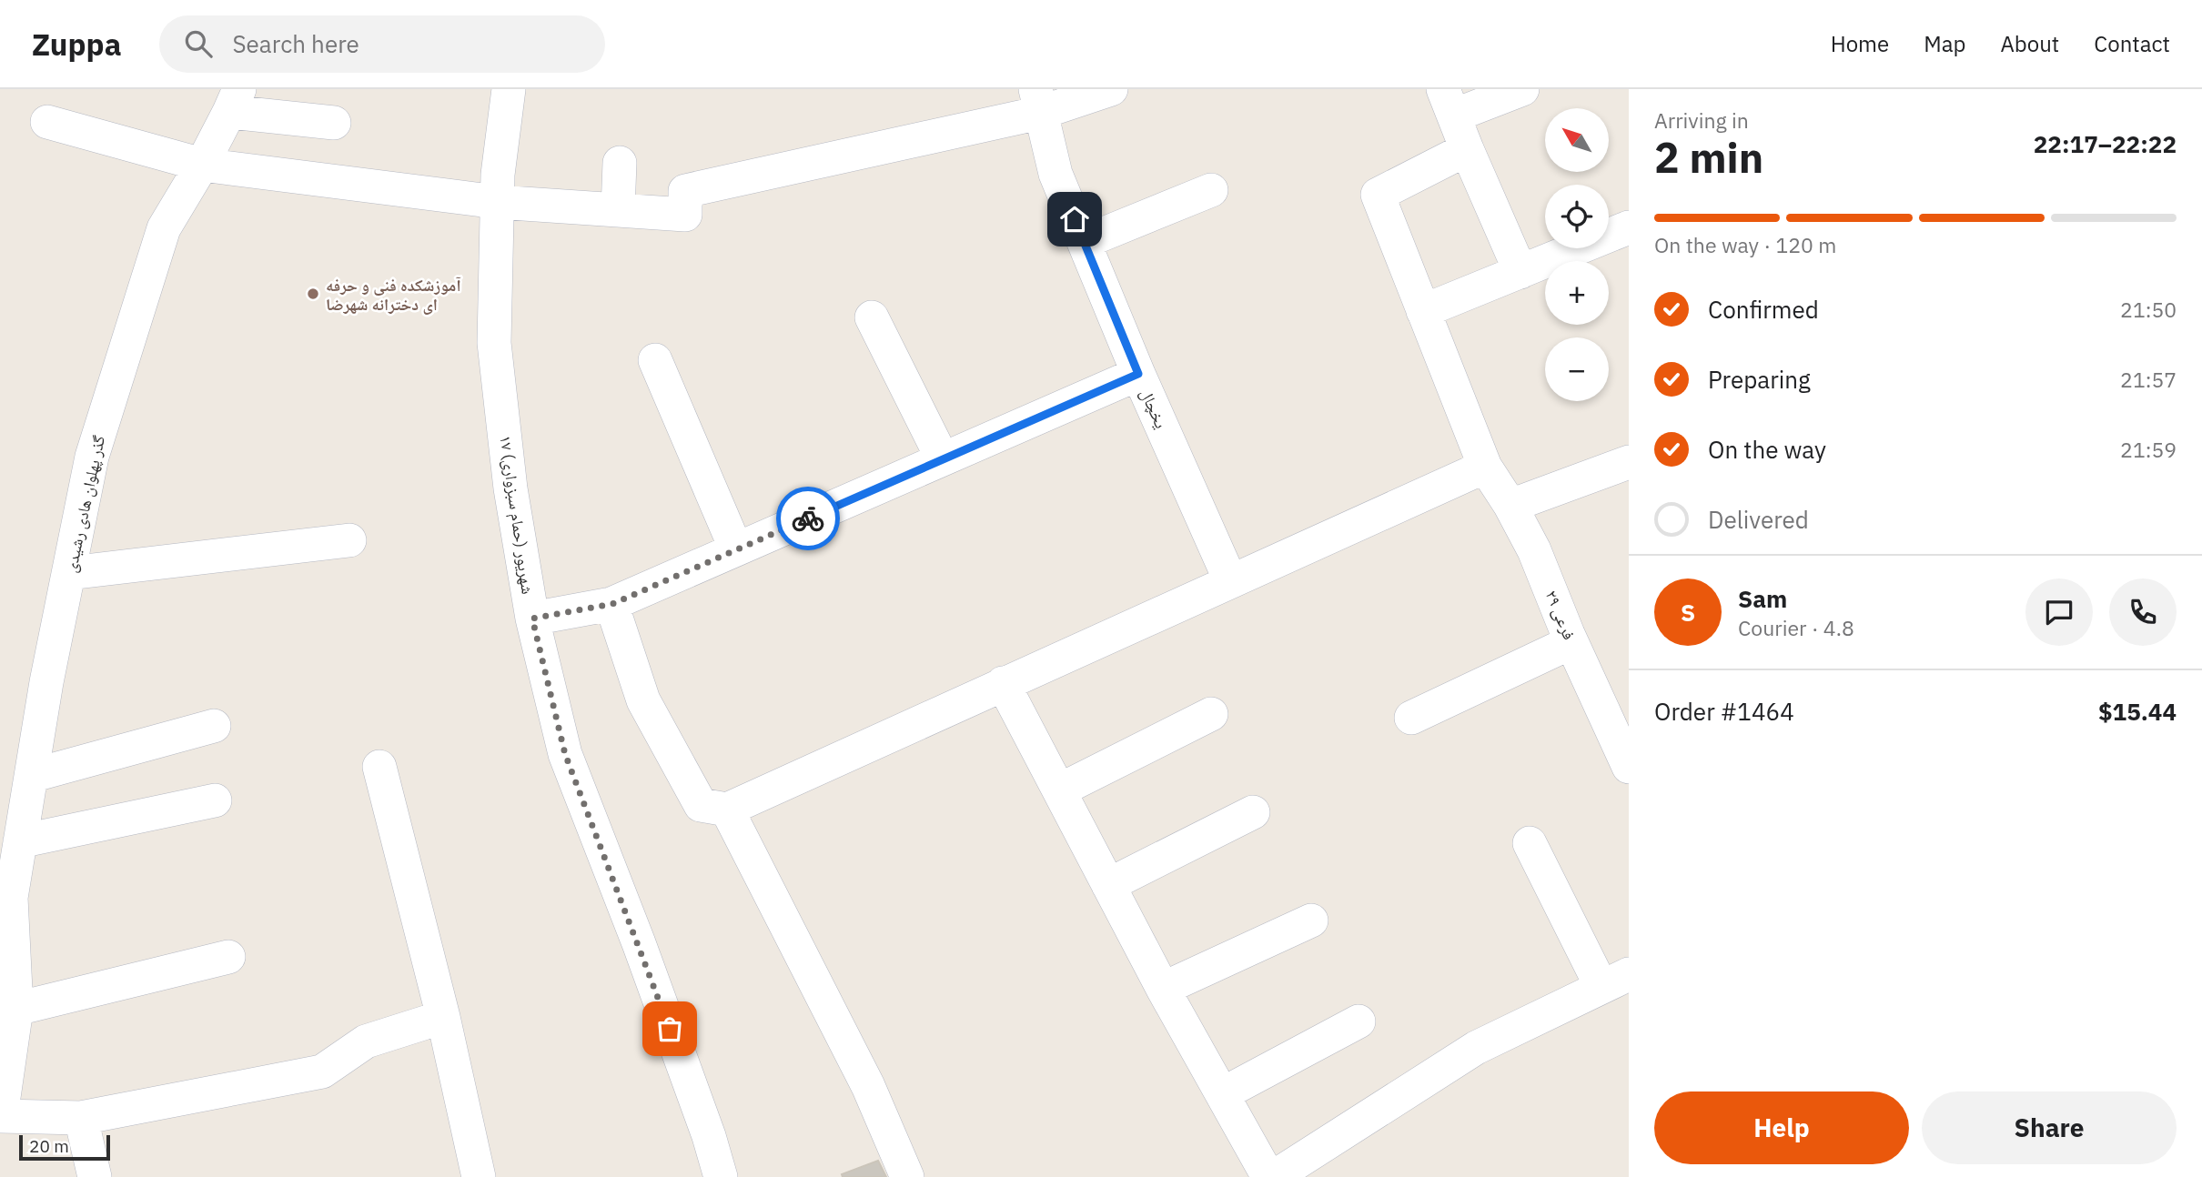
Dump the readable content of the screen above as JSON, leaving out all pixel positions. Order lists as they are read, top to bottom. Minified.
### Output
{"streets":{"street":["یخچال","گذر پهلوان هادی رشیدی","۱۷ شهریور (حمام سبزواری)","فرعی ۲۹"]},"places":["آموزشکده فنی و حرفه ای دخترانه شهرضا"],"scale_bar":"20 m","north":"top left","page":{"header":"Zuppa","search":"Search here","nav":["Home","Map","About","Contact"],"heading":["2 min","Arriving in","22:17–22:22"],"panel":["Sam","Courier · 4.8","Order #1464","$15.44"],"map_buttons":["+","−"],"bar":"On the way · 120 m","list":[["Confirmed","21:50"],["Preparing","21:57"],["On the way","21:59"],"Delivered"],"round":"S","buttons":["Help","Share"],"scale":"20 m"}}
